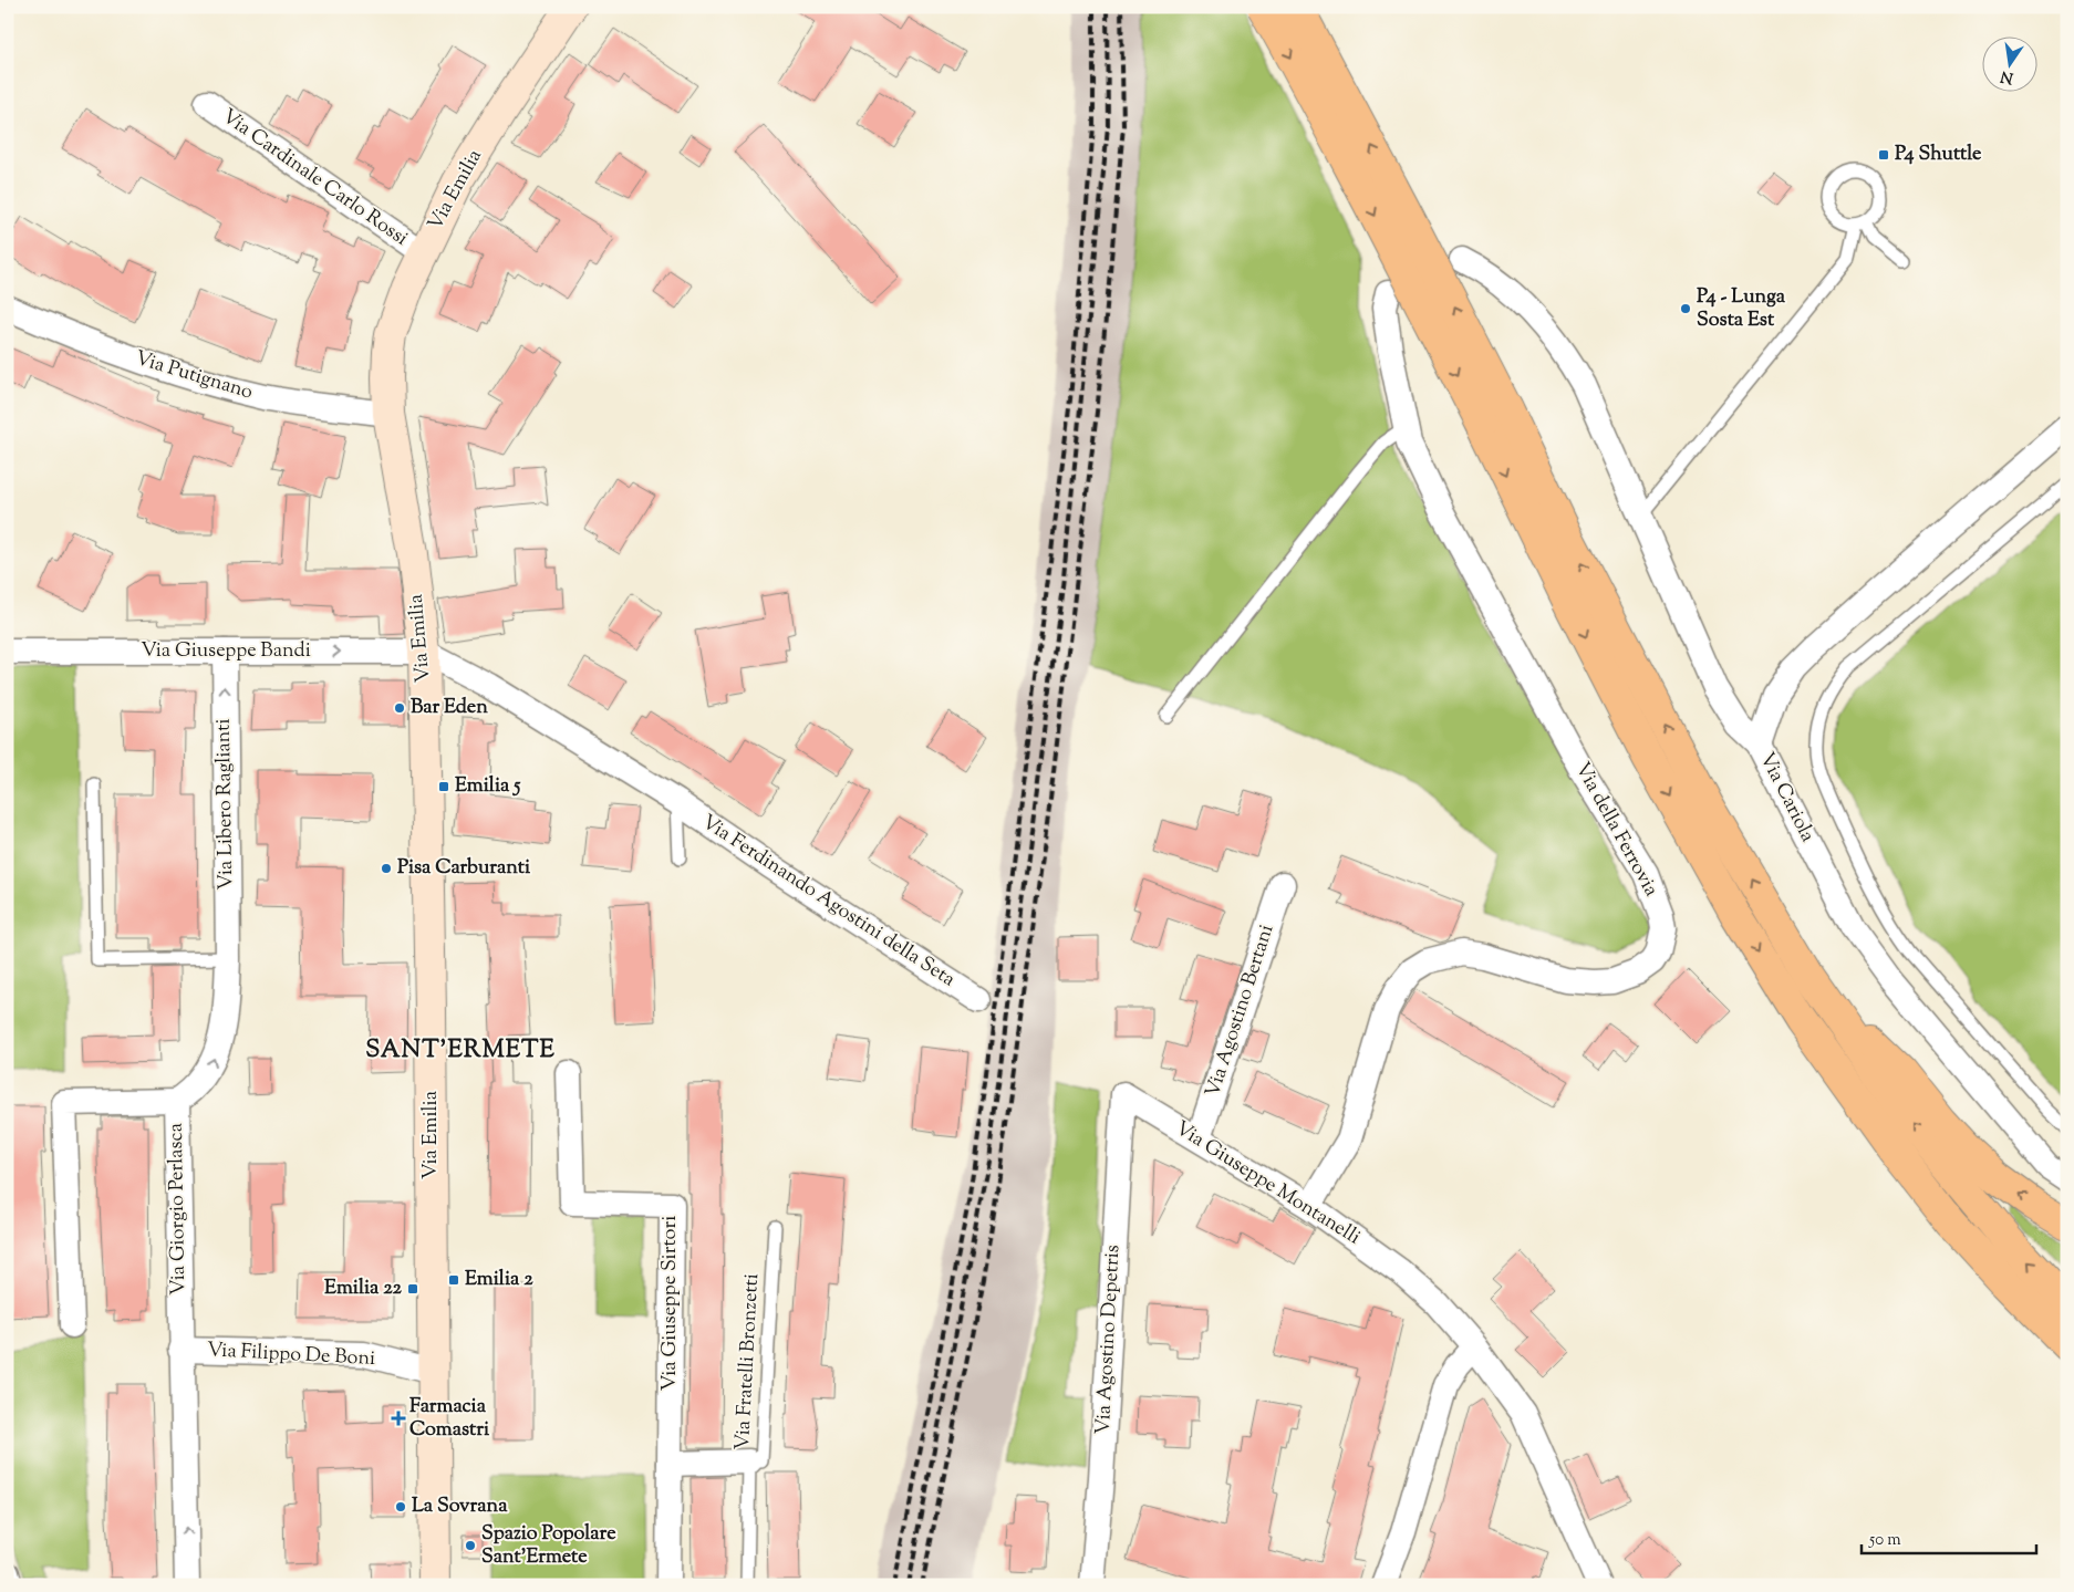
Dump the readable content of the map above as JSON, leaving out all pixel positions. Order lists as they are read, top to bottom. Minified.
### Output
{"streets":{"main road":["Via Emilia"],"street":["Via Cardinale Carlo Rossi","Via Putignano","Via Giuseppe Bandi","Via Cariola","Via Libero Raglianti","Via della Ferrovia","Via Ferdinando Agostini della Seta","Via Agostino Bertani","Via Giuseppe Montanelli","Via Giorgio Perlasca","Via Giuseppe Sirtori","Via Agostino Depetris","Via Filippo De Boni"],"lane":["Via Fratelli Bronzetti"]},"crossings":[["Via Cardinale Carlo Rossi","Via Emilia"],["Via Emilia","Via Putignano"],["Via Emilia","Via Giuseppe Bandi"],["Via Emilia","Via Ferdinando Agostini della Seta"],["Via Emilia","Via Filippo De Boni"],["Via Giuseppe Bandi","Via Libero Raglianti"],["Via Giuseppe Bandi","Via Ferdinando Agostini della Seta"],["Via Libero Raglianti","Via Giorgio Perlasca"],["Via della Ferrovia","Via Giuseppe Montanelli"],["Via Agostino Bertani","Via Giuseppe Montanelli"],["Via Giuseppe Montanelli","Via Agostino Depetris"],["Via Giorgio Perlasca","Via Filippo De Boni"]],"one_way":["Via Giuseppe Bandi","Via Libero Raglianti"],"districts":["SANT'ERMETE"],"places":{"transit":["P4 Shuttle","Emilia 5","Emilia 2","Emilia 22"],"other":["P4 - Lunga Sosta Est","Bar Eden","Pisa Carburanti","La Sovrana","Spazio Popolare Sant'Ermete"],"health":["Farmacia Comastri"]},"scale_bar":"50 m","north":"bottom"}
